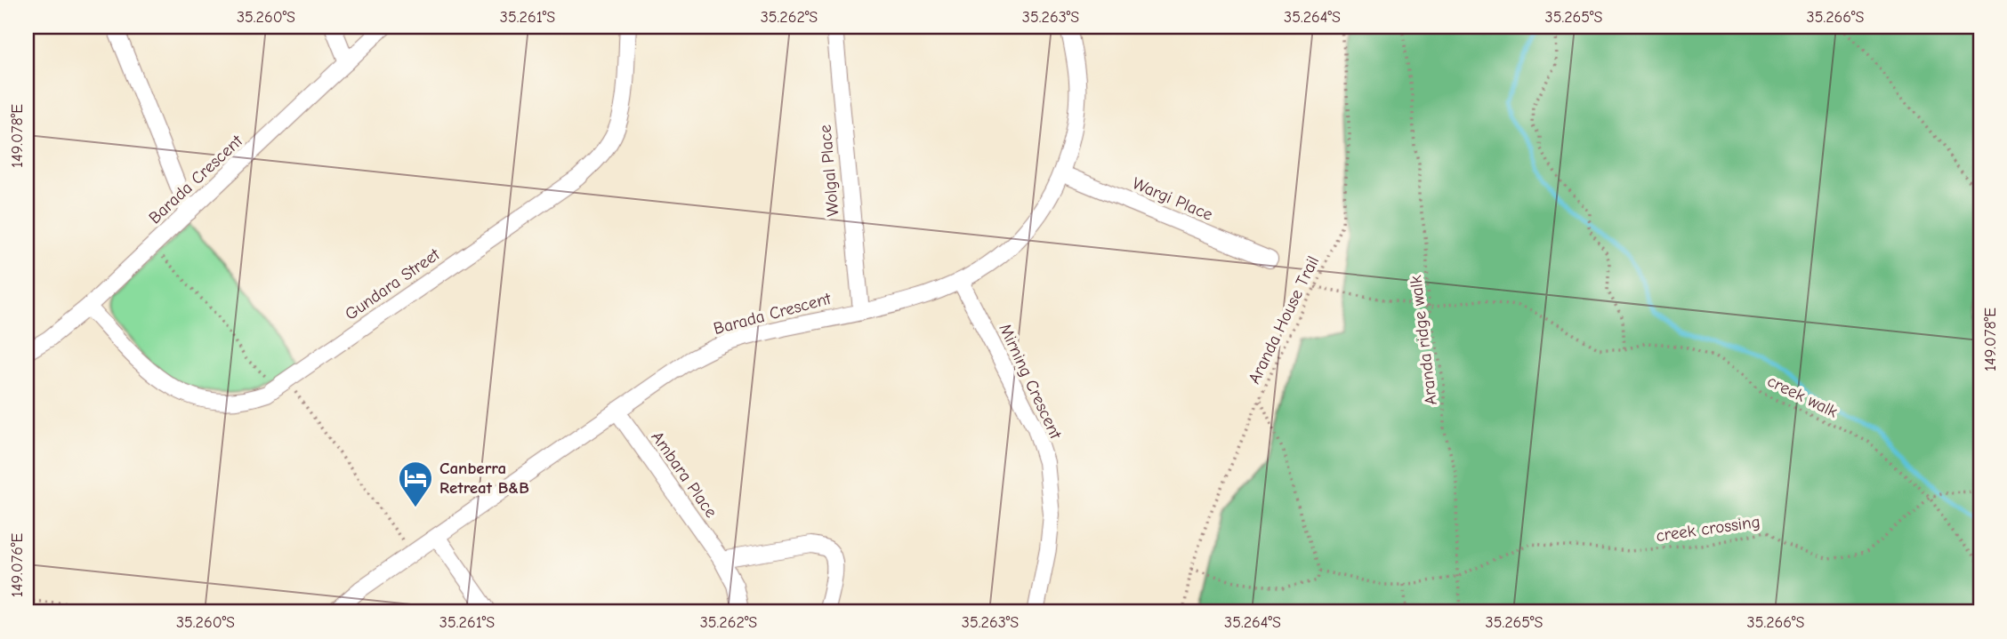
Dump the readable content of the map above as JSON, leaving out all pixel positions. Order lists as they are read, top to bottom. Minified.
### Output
{"streets":{"street":["Wolgal Place","Barada Crescent","Wargi Place","Gundara Street","Mirning Crescent","Ambara Place"],"path":["Aranda House Trail","Aranda ridge walk","creek walk","creek crossing"]},"crossings":[["Wolgal Place","Barada Crescent"],["Barada Crescent","Wargi Place"],["Barada Crescent","Gundara Street"],["Barada Crescent","Mirning Crescent"],["Barada Crescent","Ambara Place"],["Aranda House Trail","creek walk"],["Aranda ridge walk","creek walk"],["Aranda ridge walk","creek crossing"],["creek walk","creek crossing"]],"places":{"hotel":["Canberra Retreat B&B"]},"coordinates":["35.260°S","35.261°S","35.262°S","35.263°S","35.264°S","35.265°S","35.266°S","149.078°E","149.076°E"]}
